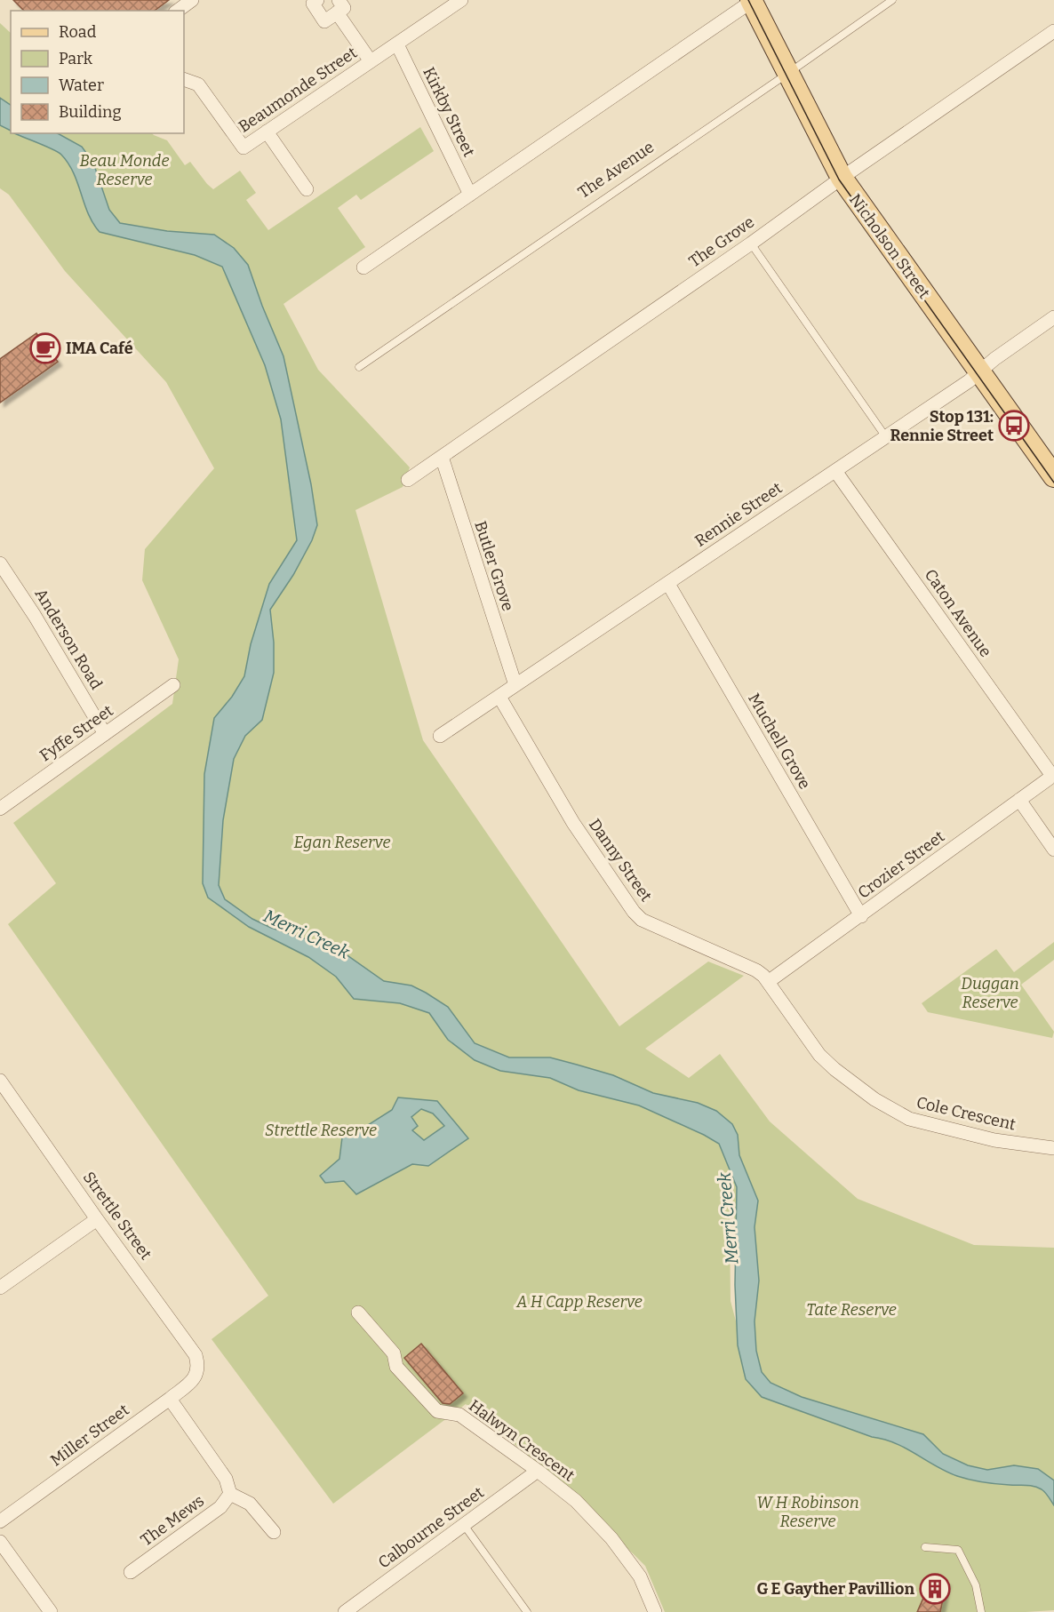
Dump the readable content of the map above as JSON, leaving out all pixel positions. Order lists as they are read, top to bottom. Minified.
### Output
{"streets":{"main road":["Nicholson Street"],"street":["Beaumonde Street","Kirkby Street","The Grove","Rennie Street","Butler Grove","Caton Avenue","Anderson Road","Fyffe Street","Muchell Grove","Danny Street","Crozier Street","Cole Crescent","Strettle Street","Miller Street","Halwyn Crescent","The Mews","Calbourne Street"],"lane":["The Avenue"]},"crossings":[["Beaumonde Street","Kirkby Street"],["The Avenue","Nicholson Street"],["The Grove","Nicholson Street"],["The Grove","Butler Grove"],["Nicholson Street","Rennie Street"],["Rennie Street","Butler Grove"],["Rennie Street","Caton Avenue"],["Rennie Street","Muchell Grove"],["Rennie Street","Danny Street"],["Caton Avenue","Crozier Street"],["Anderson Road","Fyffe Street"],["Muchell Grove","Crozier Street"],["Danny Street","Crozier Street"],["Danny Street","Cole Crescent"],["Crozier Street","Cole Crescent"],["Strettle Street","Miller Street"],["Halwyn Crescent","Calbourne Street"]],"water":["Merri Creek"],"parks":["Beau Monde Reserve","Egan Reserve","Duggan Reserve","Strettle Reserve","A H Capp Reserve","Tate Reserve","W H Robinson Reserve"],"places":{"cafe":["IMA Café"],"bus stop":["Stop 131: Rennie Street"],"building":["G E Gayther Pavillion"]},"legend":["Road","Park","Water","Building"]}
